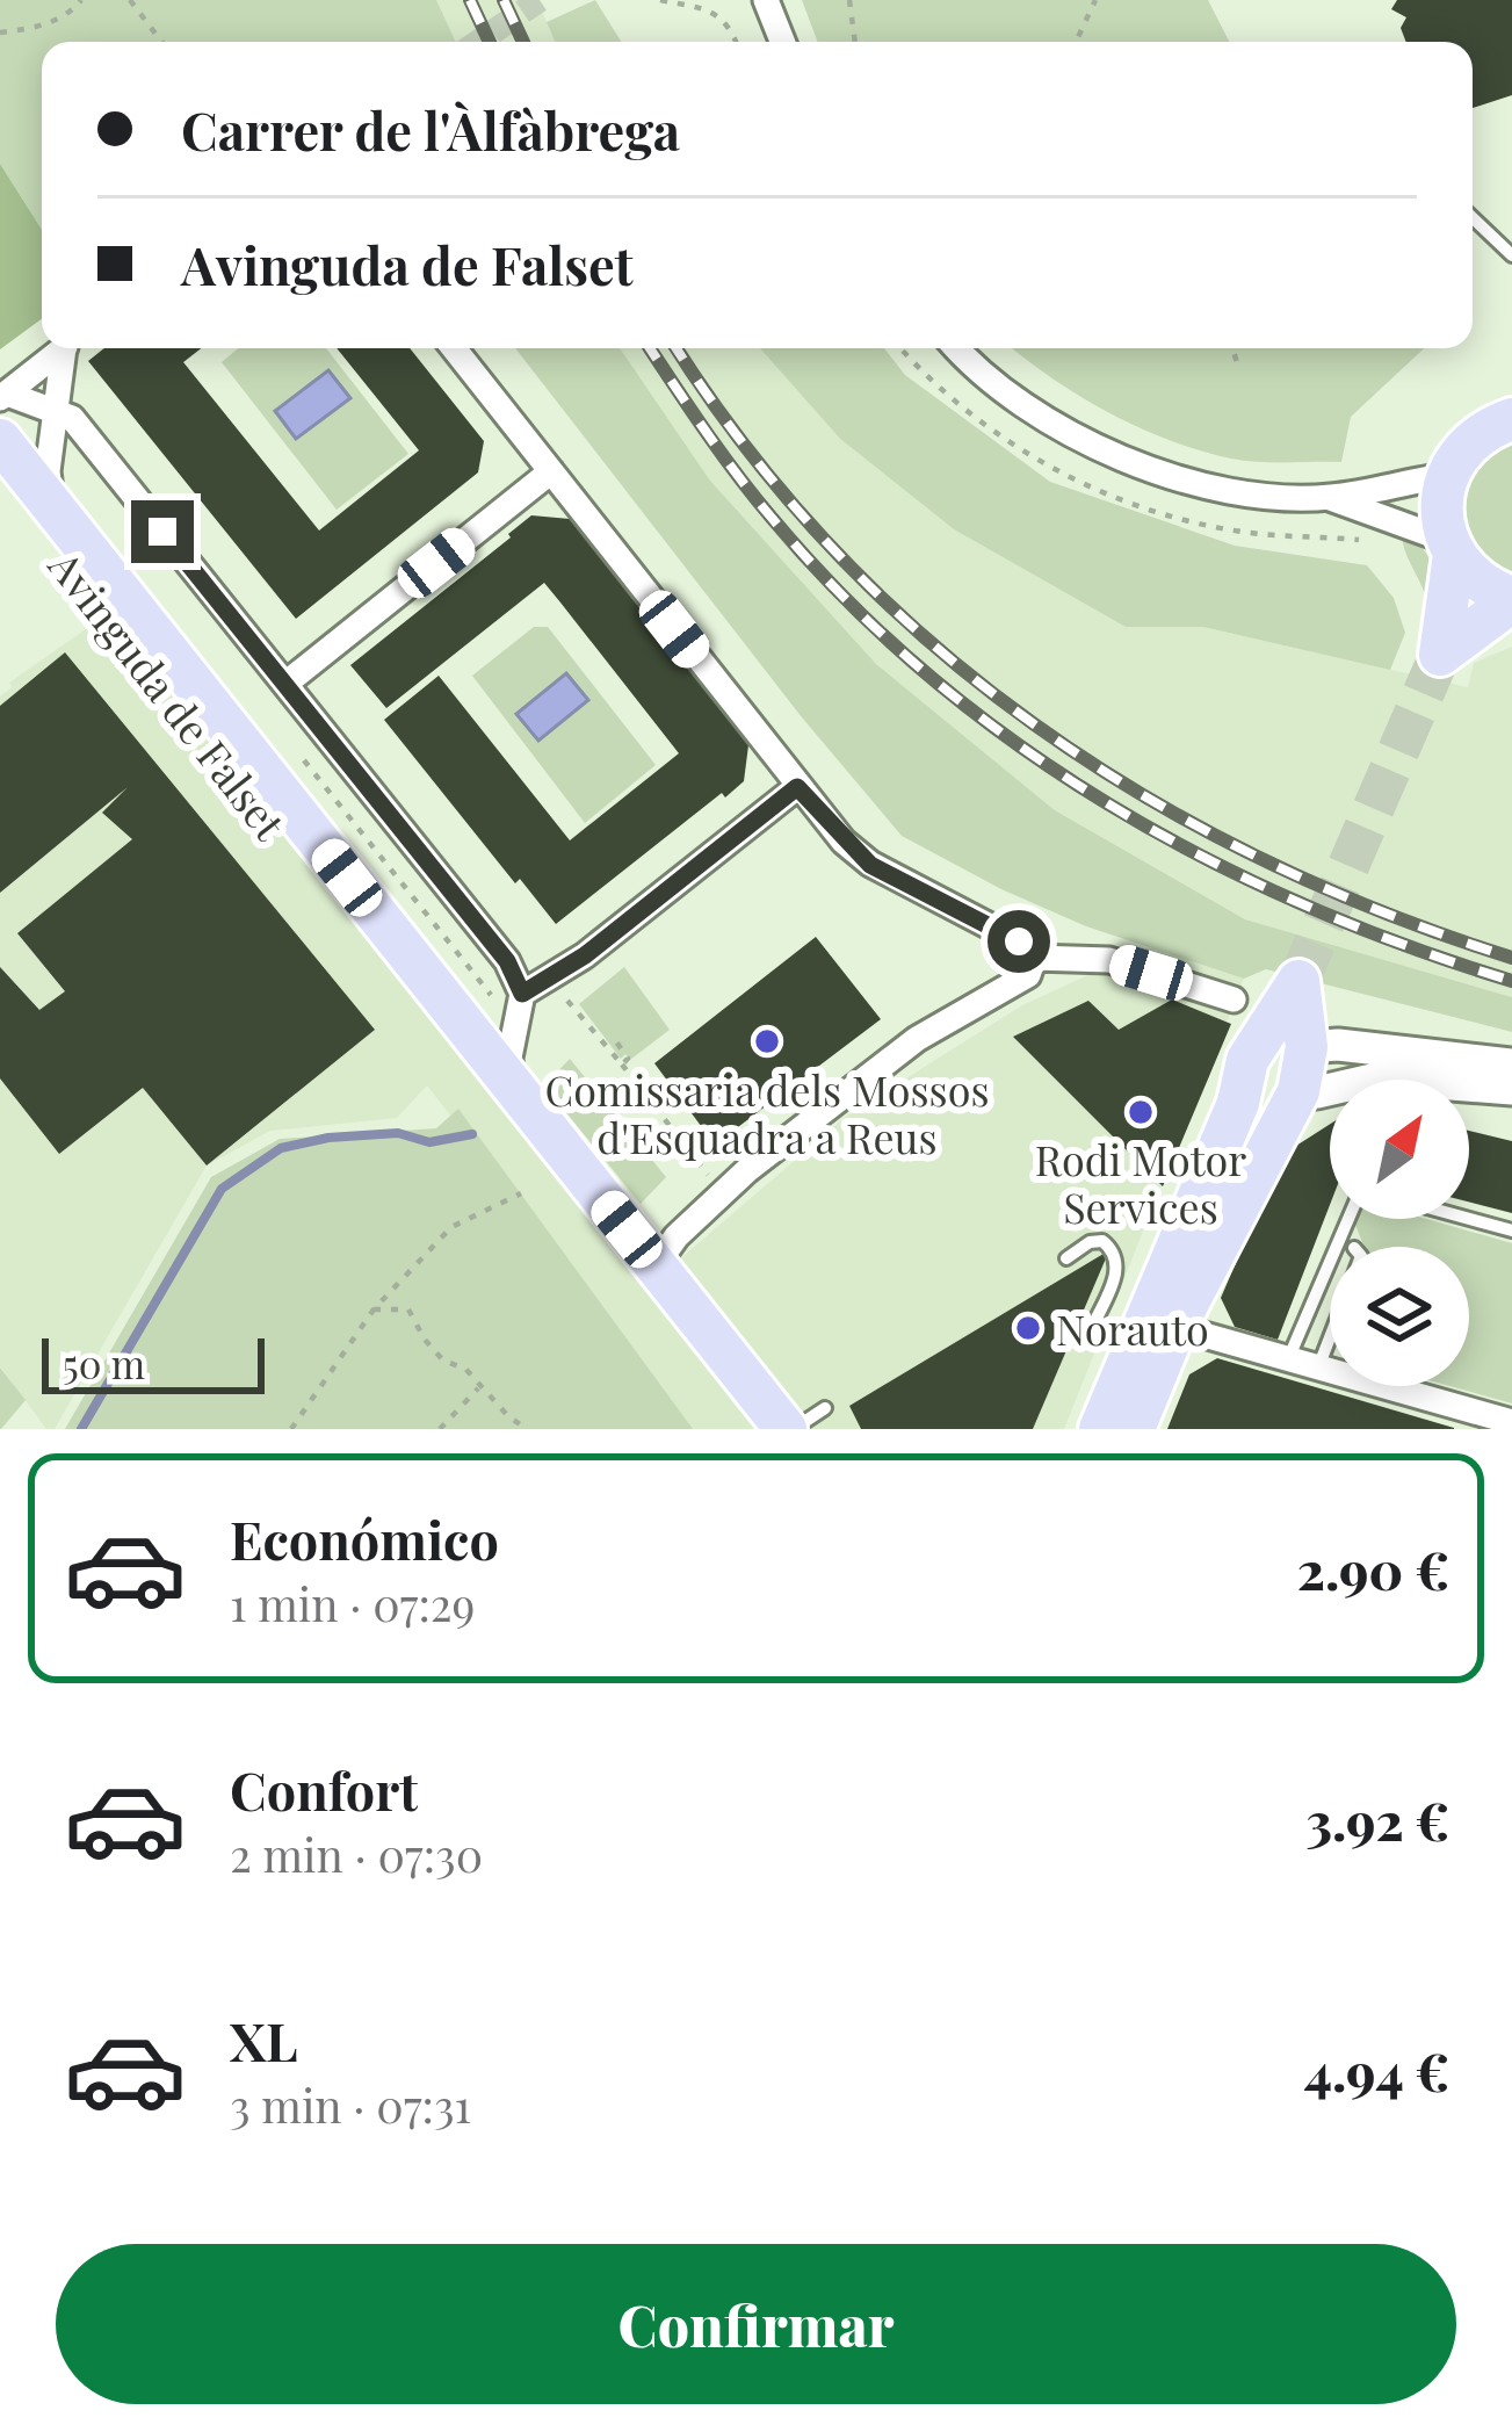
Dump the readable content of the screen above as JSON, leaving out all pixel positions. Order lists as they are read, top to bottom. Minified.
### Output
{"streets":{"main road":["Avinguda de Falset"]},"places":["Comissaria dels Mossos d'Esquadra a Reus","Rodi Motor Services","Norauto"],"scale_bar":"50 m","north":"top right","page":{"banner":["Carrer de l'Àlfàbrega","Avinguda de Falset"],"scale":"50 m","list":[{"name":"Económico","note":"1 min · 07:29","value":"2.90 €"},{"name":"Confort","note":"2 min · 07:30","value":"3.92 €"},{"name":"XL","note":"3 min · 07:31","value":"4.94 €"}],"buttons":"Confirmar"}}
